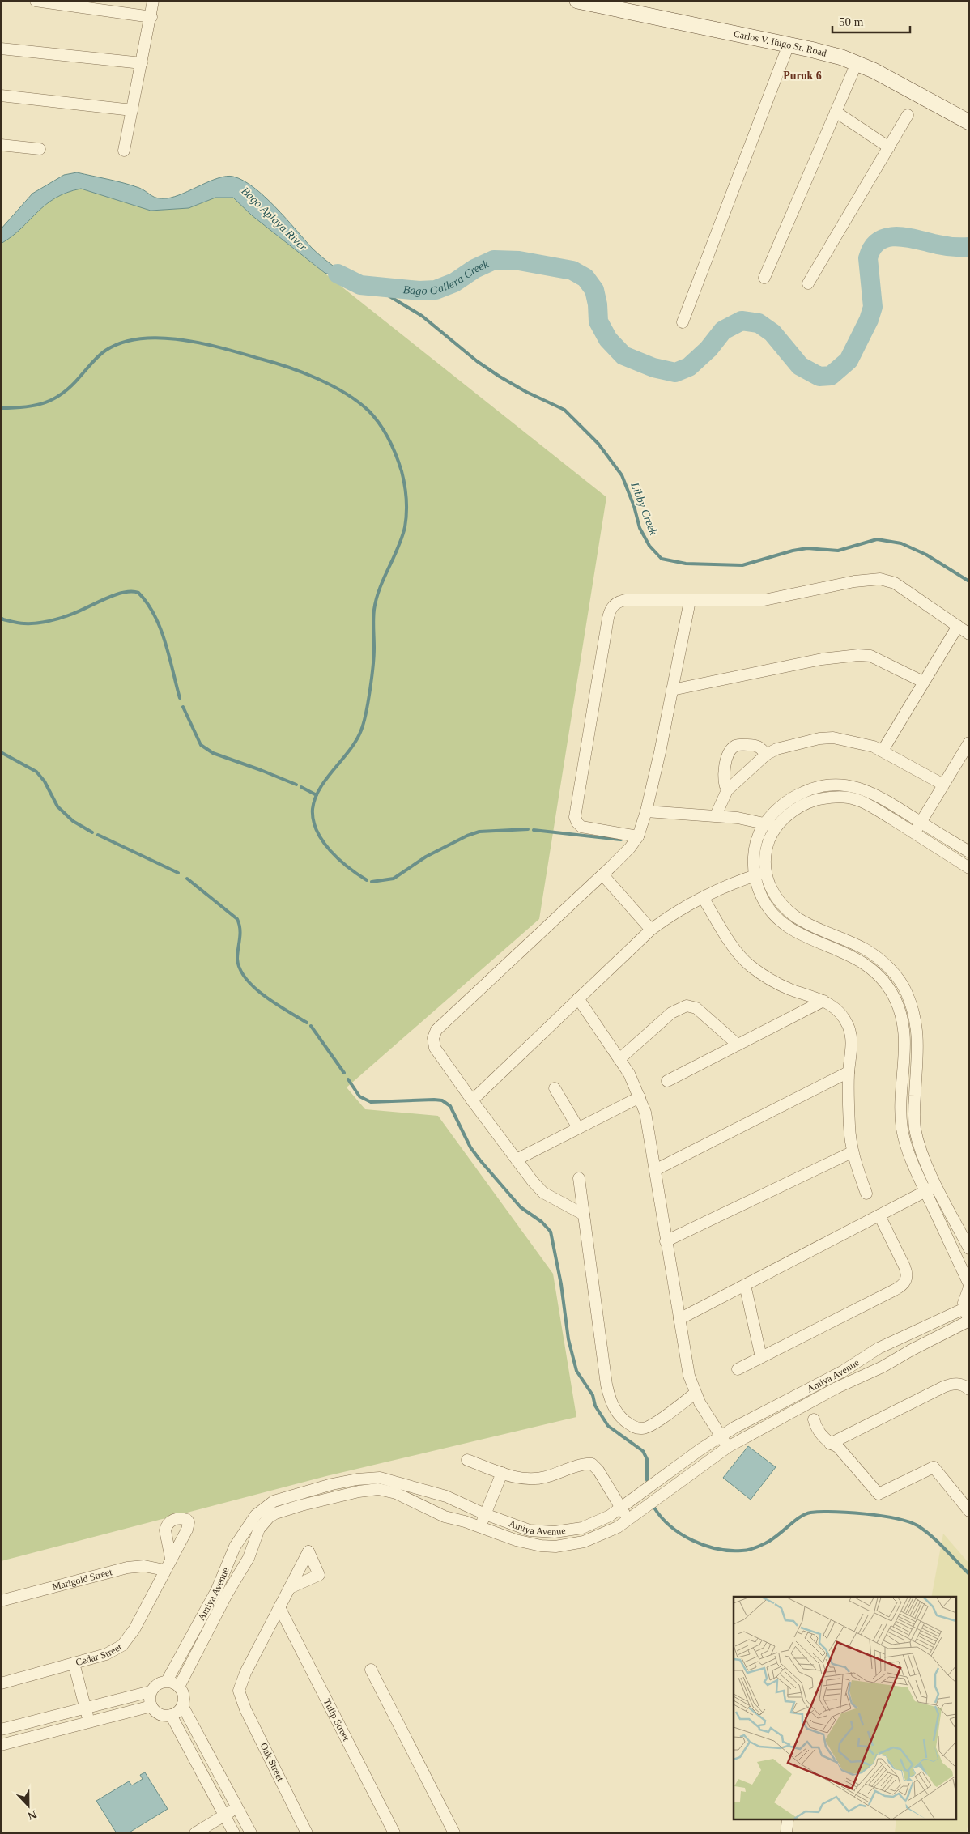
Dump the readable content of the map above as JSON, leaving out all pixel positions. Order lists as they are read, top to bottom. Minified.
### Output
{"streets":{"main road":["Carlos V. Iñigo Sr. Road"],"street":["Amiya Avenue","Marigold Street","Cedar Street","Tulip Street","Oak Street"]},"crossings":[["Marigold Street","Cedar Street"],["Tulip Street","Oak Street"]],"districts":["Purok 6"],"water":["Bago Aplaya River","Bago Gallera Creek","Libby Creek"],"scale_bar":"50 m","north":"bottom"}
